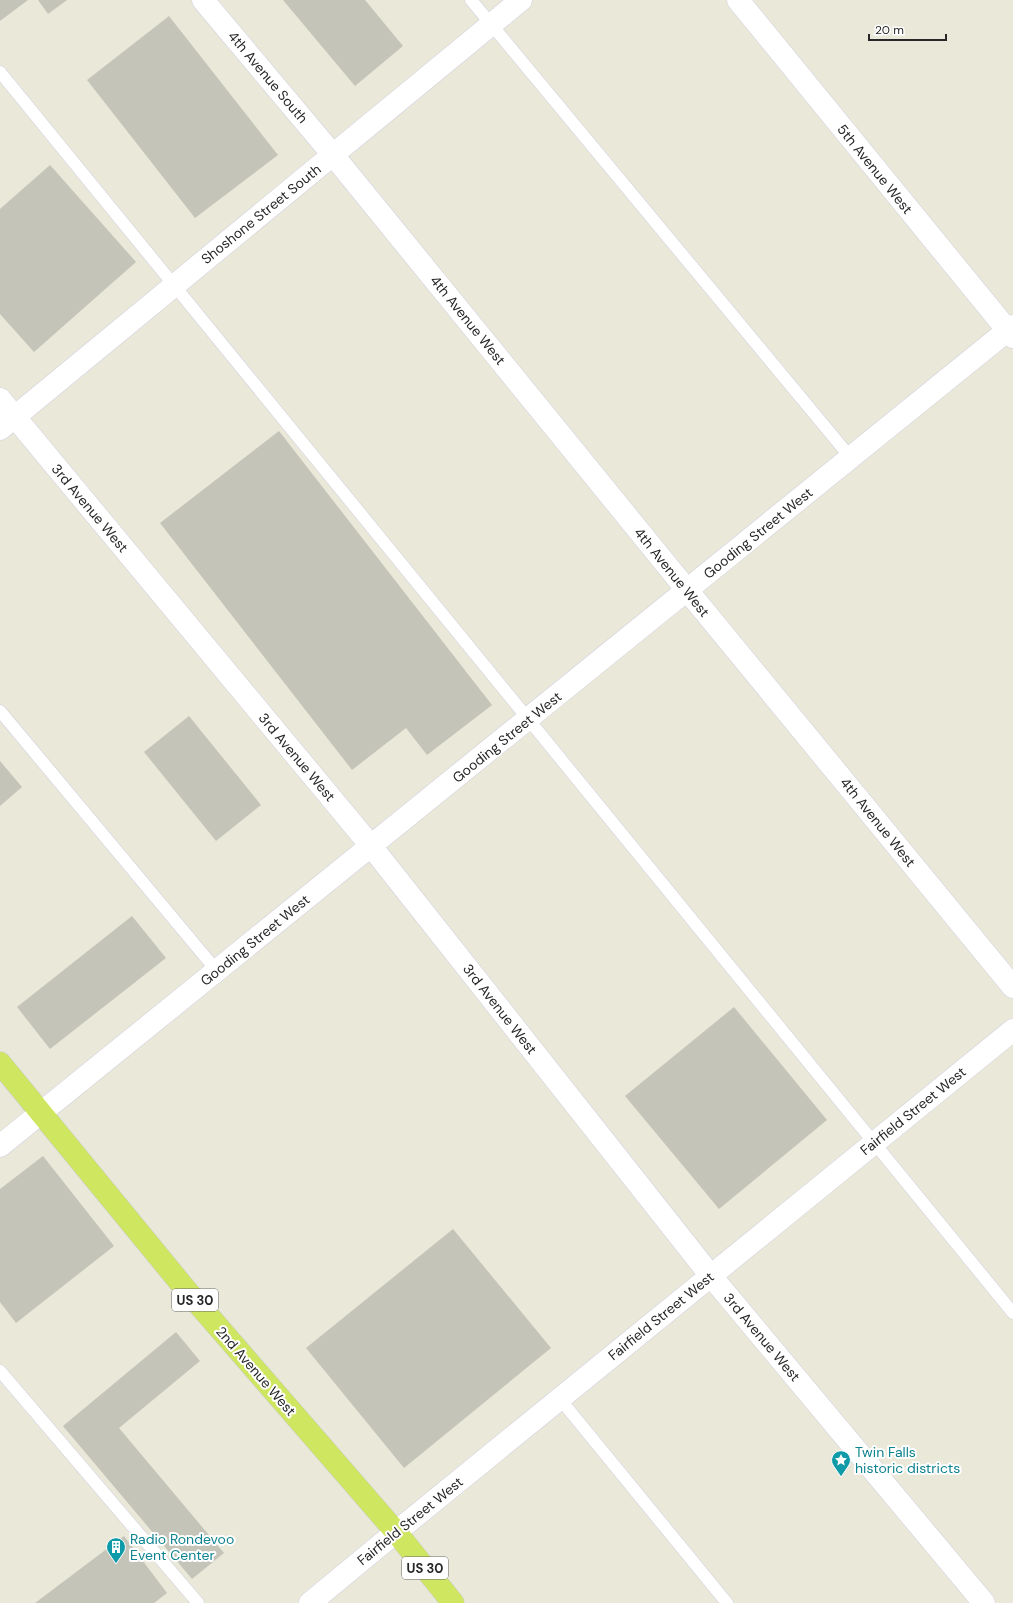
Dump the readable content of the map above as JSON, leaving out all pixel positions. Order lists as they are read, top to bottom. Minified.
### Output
{"streets":{"main road":["US 30","2nd Avenue West"],"street":["4th Avenue South","5th Avenue West","Shoshone Street South","4th Avenue West","3rd Avenue West","Gooding Street West","Fairfield Street West"]},"crossings":[["4th Avenue South","Shoshone Street South"],["4th Avenue South","4th Avenue West"],["5th Avenue West","Gooding Street West"],["Shoshone Street South","4th Avenue West"],["Shoshone Street South","3rd Avenue West"],["4th Avenue West","Gooding Street West"],["3rd Avenue West","Gooding Street West"],["3rd Avenue West","Fairfield Street West"],["Gooding Street West","2nd Avenue West"],["Fairfield Street West","2nd Avenue West"]],"places":{"place":["Twin Falls historic districts"],"building":["Radio Rondevoo Event Center"]},"scale_bar":"20 m"}
